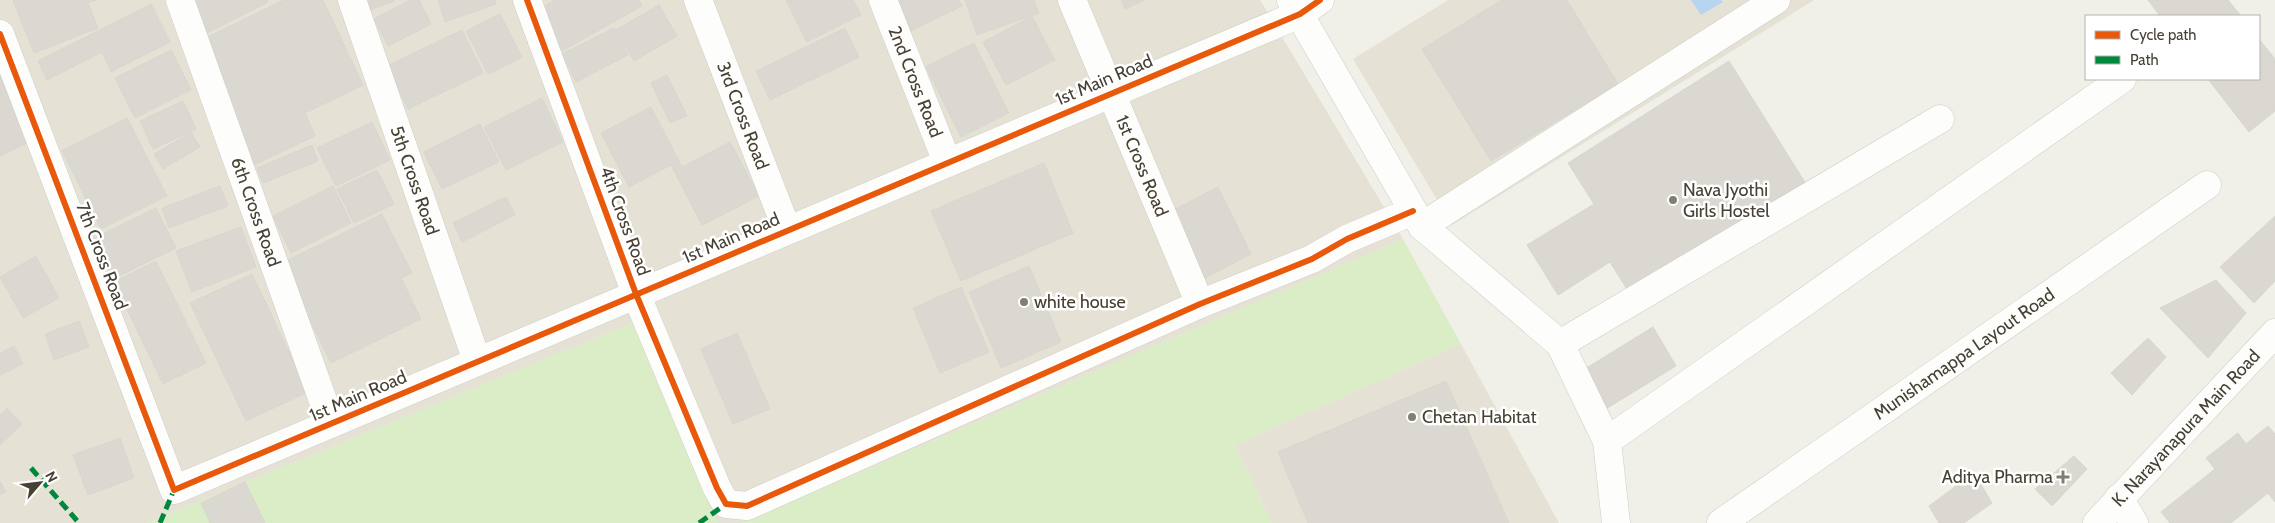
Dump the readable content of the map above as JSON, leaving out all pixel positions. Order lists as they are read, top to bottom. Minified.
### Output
{"streets":{"street":["1st Main Road","2nd Cross Road","3rd Cross Road","1st Cross Road","5th Cross Road","6th Cross Road","4th Cross Road","7th Cross Road","Munishamappa Layout Road","K. Narayanapura Main Road"]},"crossings":[["1st Main Road","2nd Cross Road"],["1st Main Road","3rd Cross Road"],["1st Main Road","1st Cross Road"],["1st Main Road","5th Cross Road"],["1st Main Road","6th Cross Road"],["1st Main Road","4th Cross Road"],["1st Main Road","7th Cross Road"],["1st Cross Road","4th Cross Road"]],"places":{"other":["Nava Jyothi Girls Hostel","white house","Chetan Habitat"],"health":["Aditya Pharma"]},"legend":["Cycle path","Path"],"north":"top right"}
